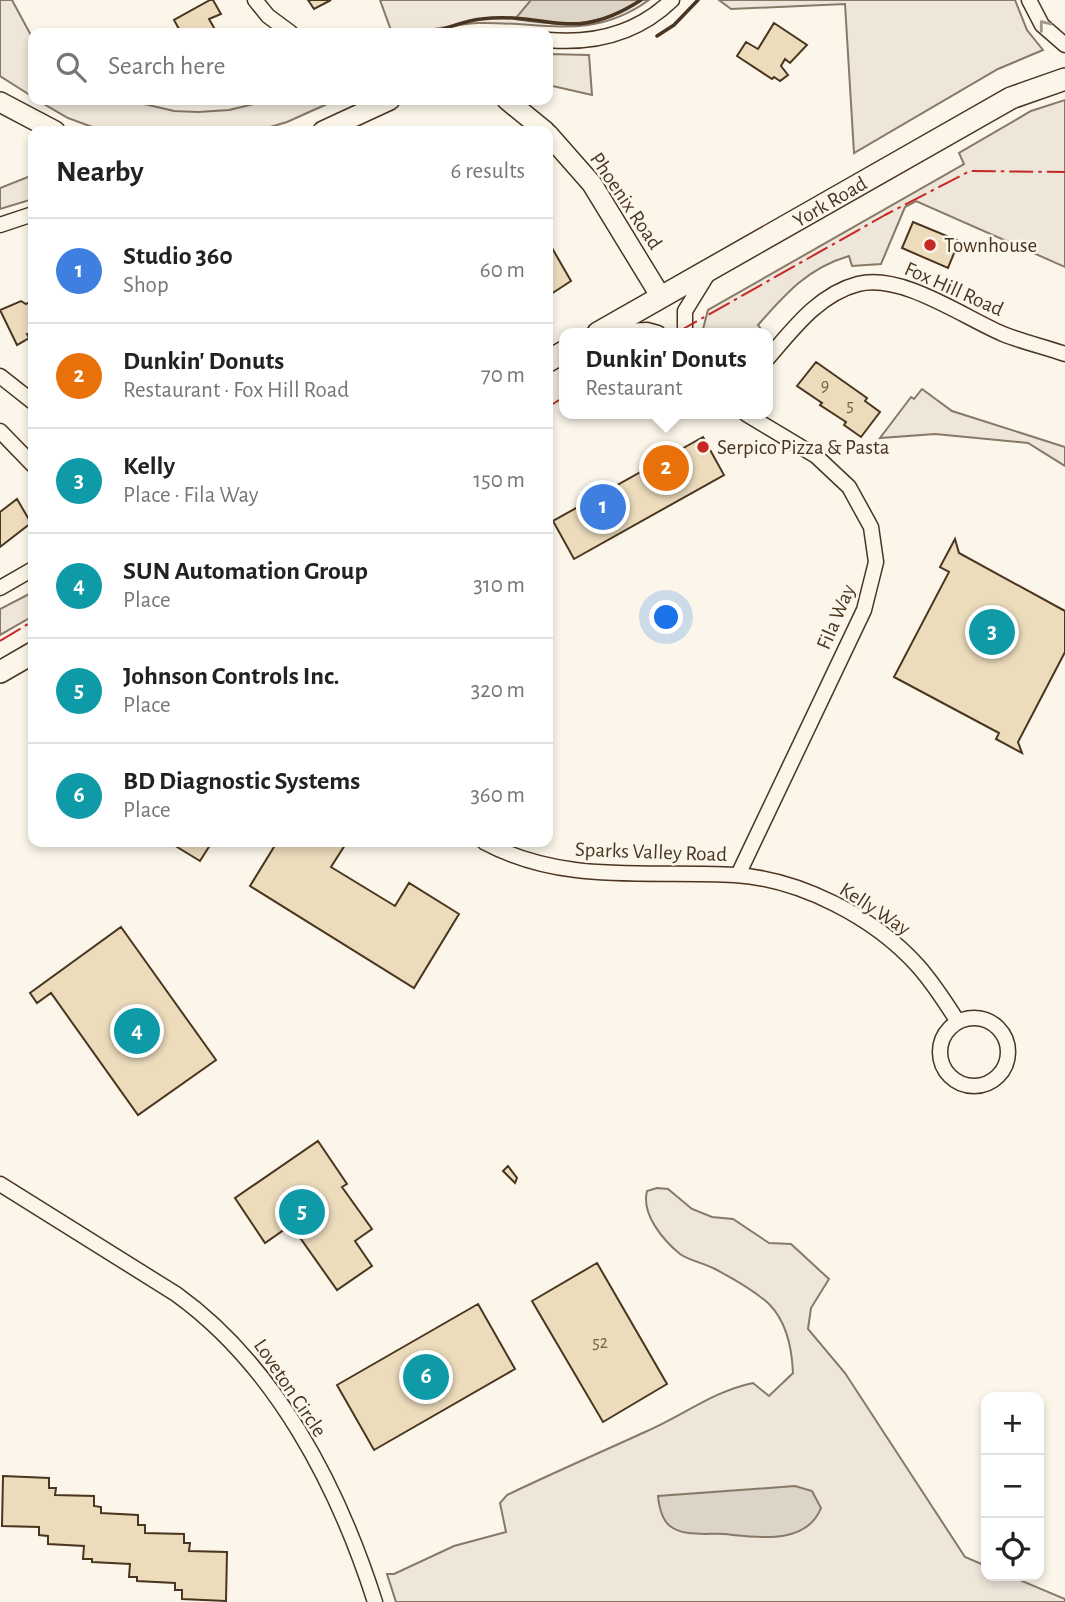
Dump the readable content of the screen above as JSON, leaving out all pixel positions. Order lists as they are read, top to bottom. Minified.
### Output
{"streets":{"main road":["York Road"],"street":["Phoenix Road","Fox Hill Road","Fila Way","Sparks Valley Road","Kelly Way","Loveton Circle"]},"crossings":[["Phoenix Road","York Road"],["Fila Way","Sparks Valley Road"],["Fila Way","Kelly Way"],["Sparks Valley Road","Kelly Way"]],"places":["Townhouse","Serpico Pizza & Pasta"],"house_numbers":["9","5","52"],"page":{"search":"Search here","heading":["Nearby","6 results"],"list":[{"mark":"1","name":"Studio 360","note":"Shop","value":"60 m"},{"mark":"2","name":"Dunkin' Donuts","note":"Restaurant · Fox Hill Road","value":"70 m"},{"mark":"3","name":"Kelly","note":"Place · Fila Way","value":"150 m"},{"mark":"4","name":"SUN Automation Group","note":"Place","value":"310 m"},{"mark":"5","name":"Johnson Controls Inc.","note":"Place","value":"320 m"},{"mark":"6","name":"BD Diagnostic Systems","note":"Place","value":"360 m"}],"popup":["Dunkin' Donuts","Restaurant"],"pins":["2","1","3","4","5","6"],"map_buttons":["+","−"]}}
